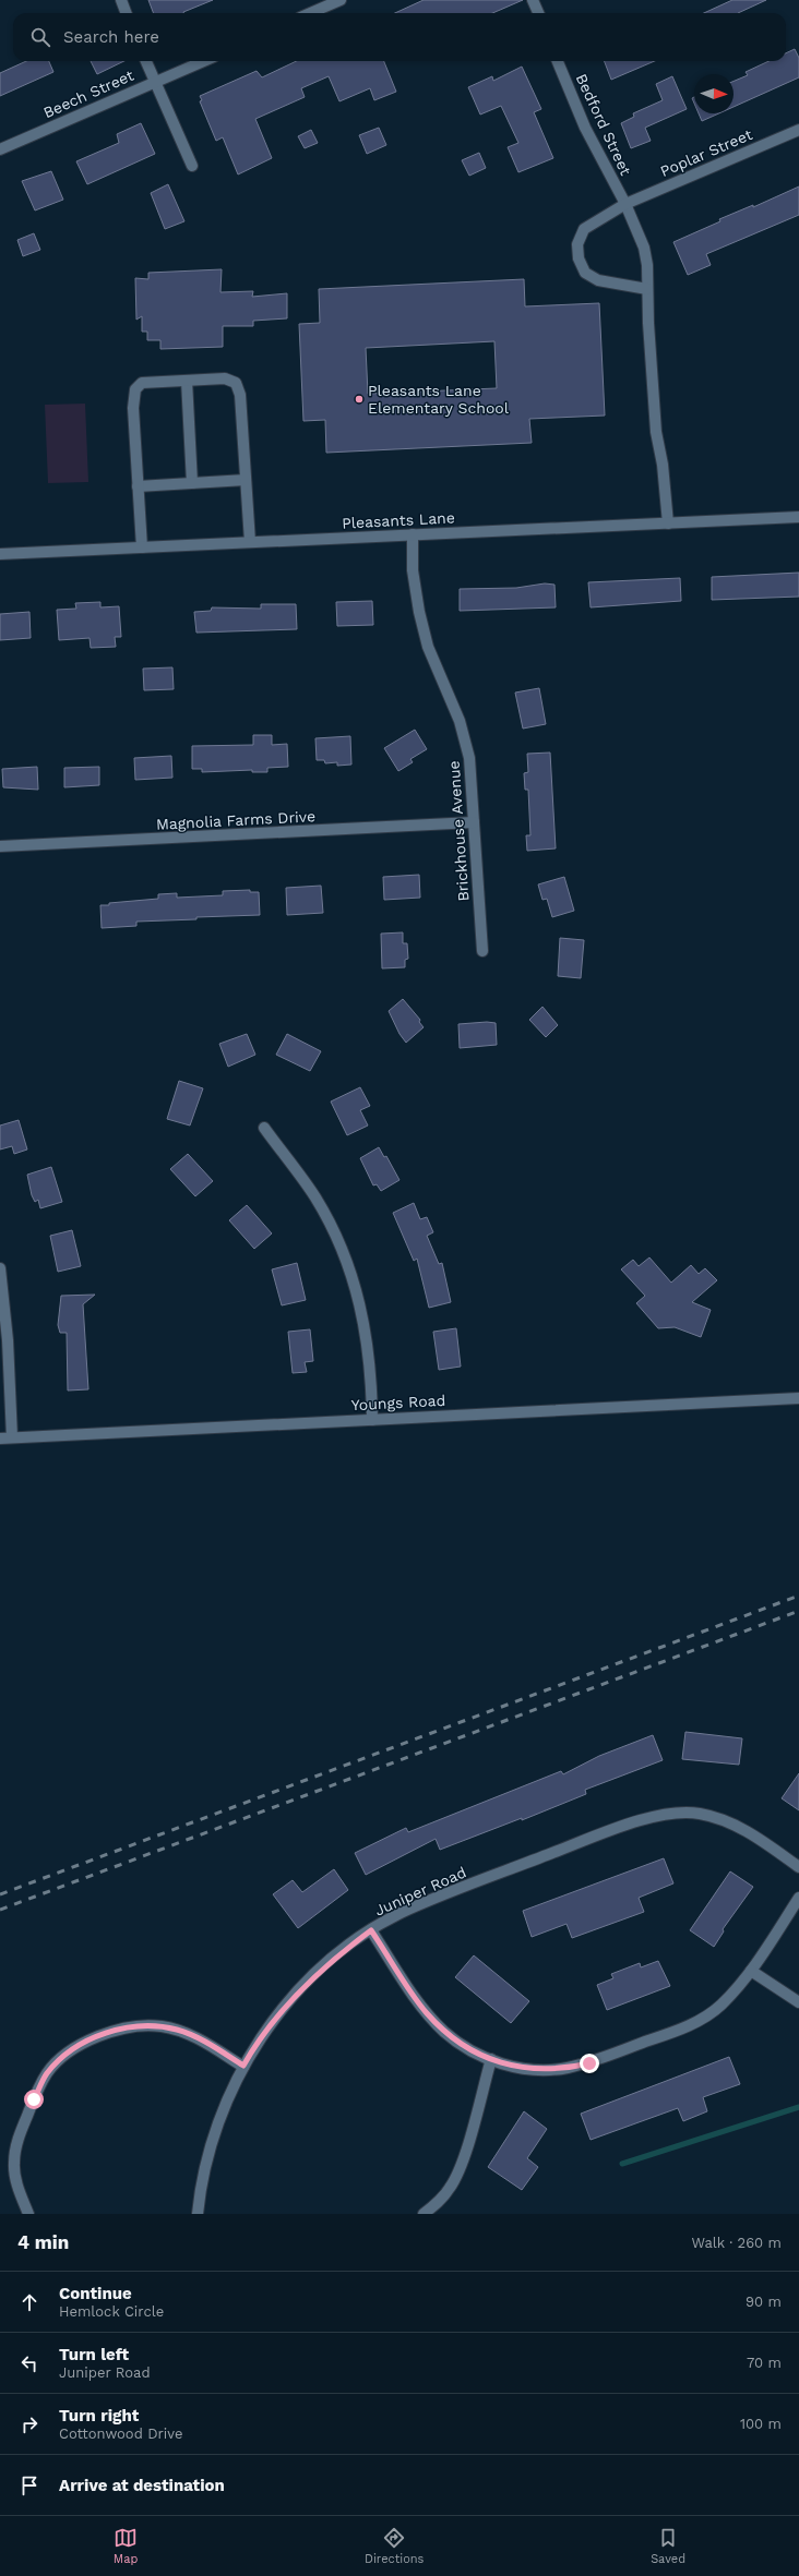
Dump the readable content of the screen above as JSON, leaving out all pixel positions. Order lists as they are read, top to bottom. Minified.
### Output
{"streets":{"street":["Beech Street","Bedford Street","Poplar Street","Pleasants Lane","Magnolia Farms Drive","Brickhouse Avenue","Youngs Road","Juniper Road"]},"crossings":[["Bedford Street","Poplar Street"],["Bedford Street","Pleasants Lane"],["Pleasants Lane","Brickhouse Avenue"],["Magnolia Farms Drive","Brickhouse Avenue"]],"places":["Pleasants Lane Elementary School"],"north":"right","page":{"search":"Search here","heading":["4 min","Walk · 260 m"],"list":[["Continue","Hemlock Circle","90 m"],["Turn left","Juniper Road","70 m"],["Turn right","Cottonwood Drive","100 m"],"Arrive at destination"],"nav":["Map","Directions","Saved"]}}
